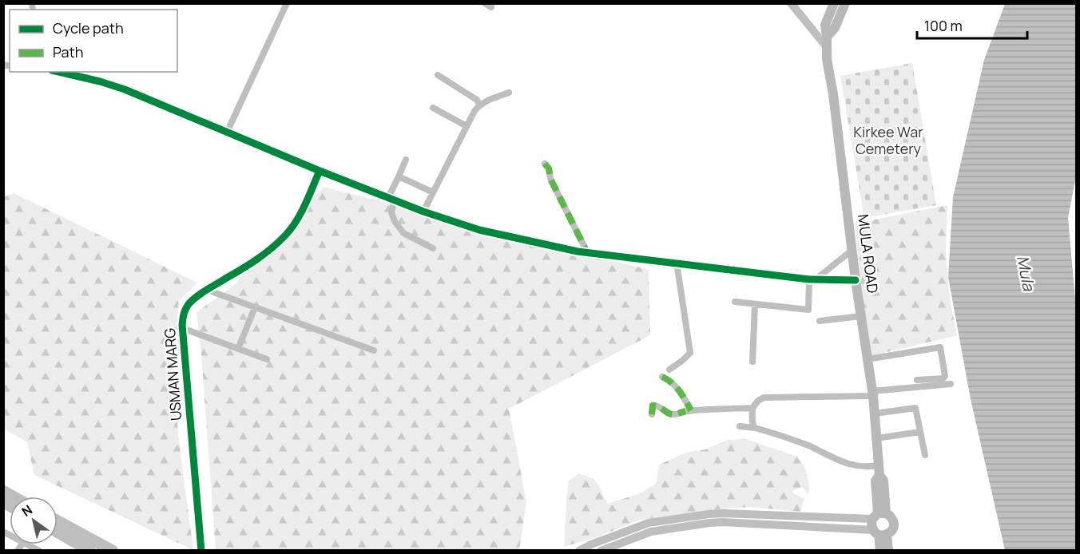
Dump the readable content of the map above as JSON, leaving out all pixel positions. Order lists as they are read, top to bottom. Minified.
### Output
{"streets":{"main road":["MULA ROAD"],"street":["USMAN MARG"]},"water":["Mula"],"parks":["Kirkee War Cemetery"],"legend":["Cycle path","Path"],"scale_bar":"100 m","north":"top left"}
